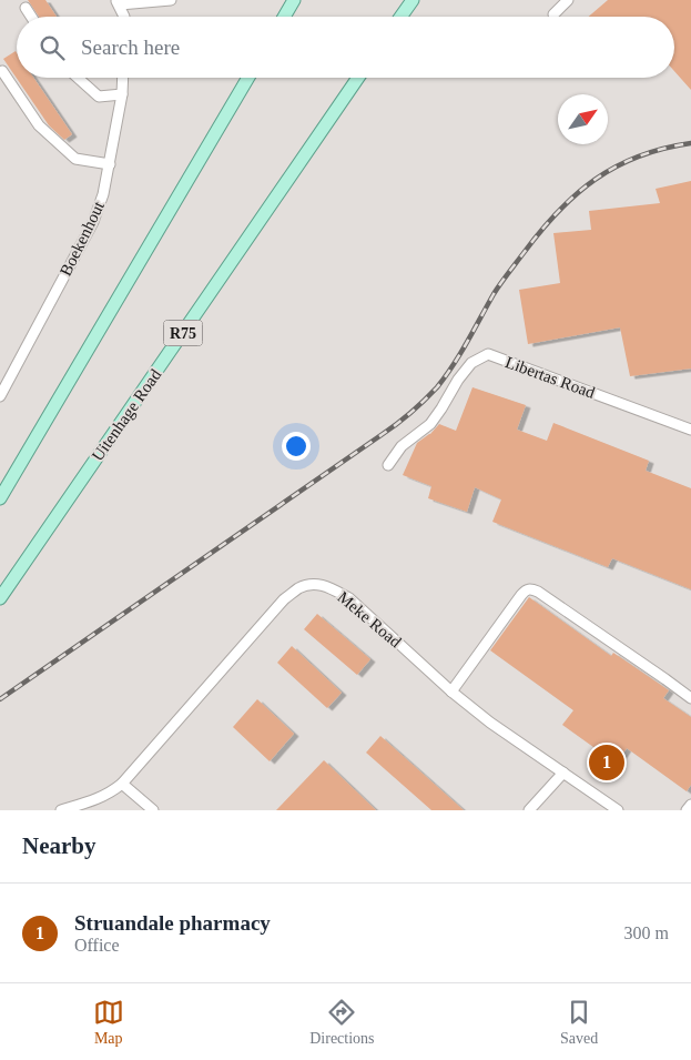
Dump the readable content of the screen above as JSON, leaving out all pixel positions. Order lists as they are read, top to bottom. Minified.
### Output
{"streets":{"main road":["R75","Uitenhage Road"],"street":["Boekenhout","Libertas Road","Meke Road"]},"north":"top right","page":{"search":"Search here","pins":"1","heading":"Nearby","list":[{"mark":"1","name":"Struandale pharmacy","note":"Office","value":"300 m"}],"nav":["Map","Directions","Saved"]}}
